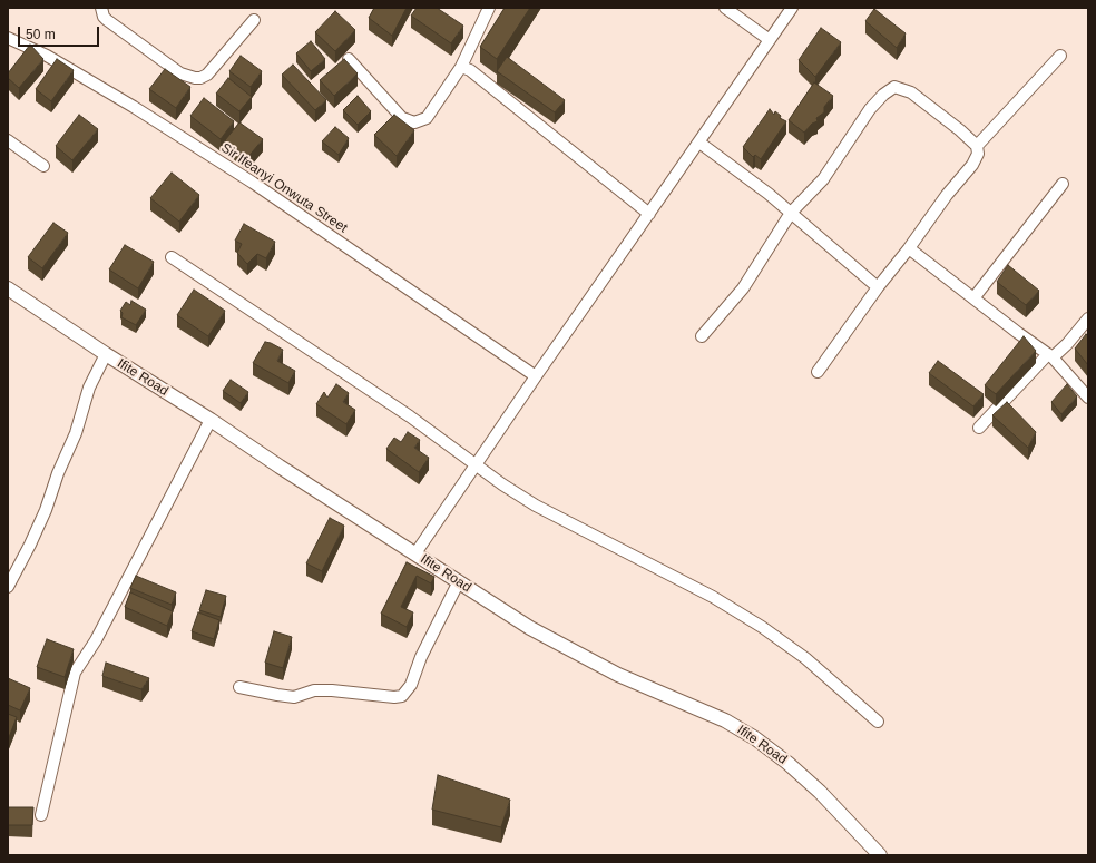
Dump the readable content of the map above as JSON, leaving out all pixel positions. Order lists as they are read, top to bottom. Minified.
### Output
{"streets":{"street":["Sir Ifeanyi Onwuta Street","Ifite Road"]},"scale_bar":"50 m"}
